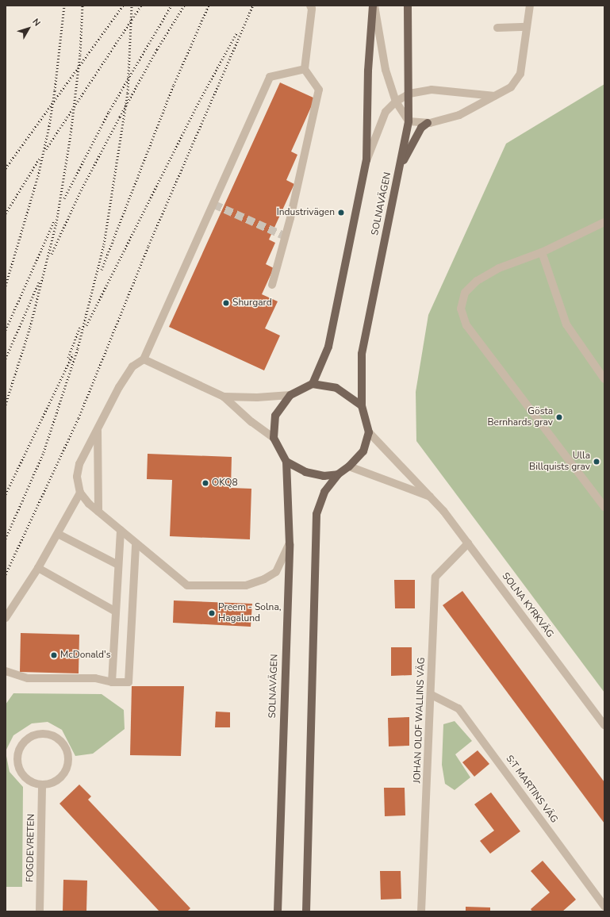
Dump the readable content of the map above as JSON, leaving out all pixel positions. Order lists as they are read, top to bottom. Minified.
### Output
{"streets":{"main road":["SOLNAVÄGEN"],"street":["SOLNA KYRKVÄG","JOHAN OLOF WALLINS VÄG","S:T MARTINS VÄG","FOGDEVRETEN"]},"crossings":[["SOLNAVÄGEN","SOLNA KYRKVÄG"],["SOLNA KYRKVÄG","JOHAN OLOF WALLINS VÄG"],["JOHAN OLOF WALLINS VÄG","S:T MARTINS VÄG"]],"places":["Industrivägen","Shurgard","Gösta Bernhards grav","Ulla Billquists grav","OKQ8","Preem - Solna, Hagalund","McDonald's"],"north":"top right"}
